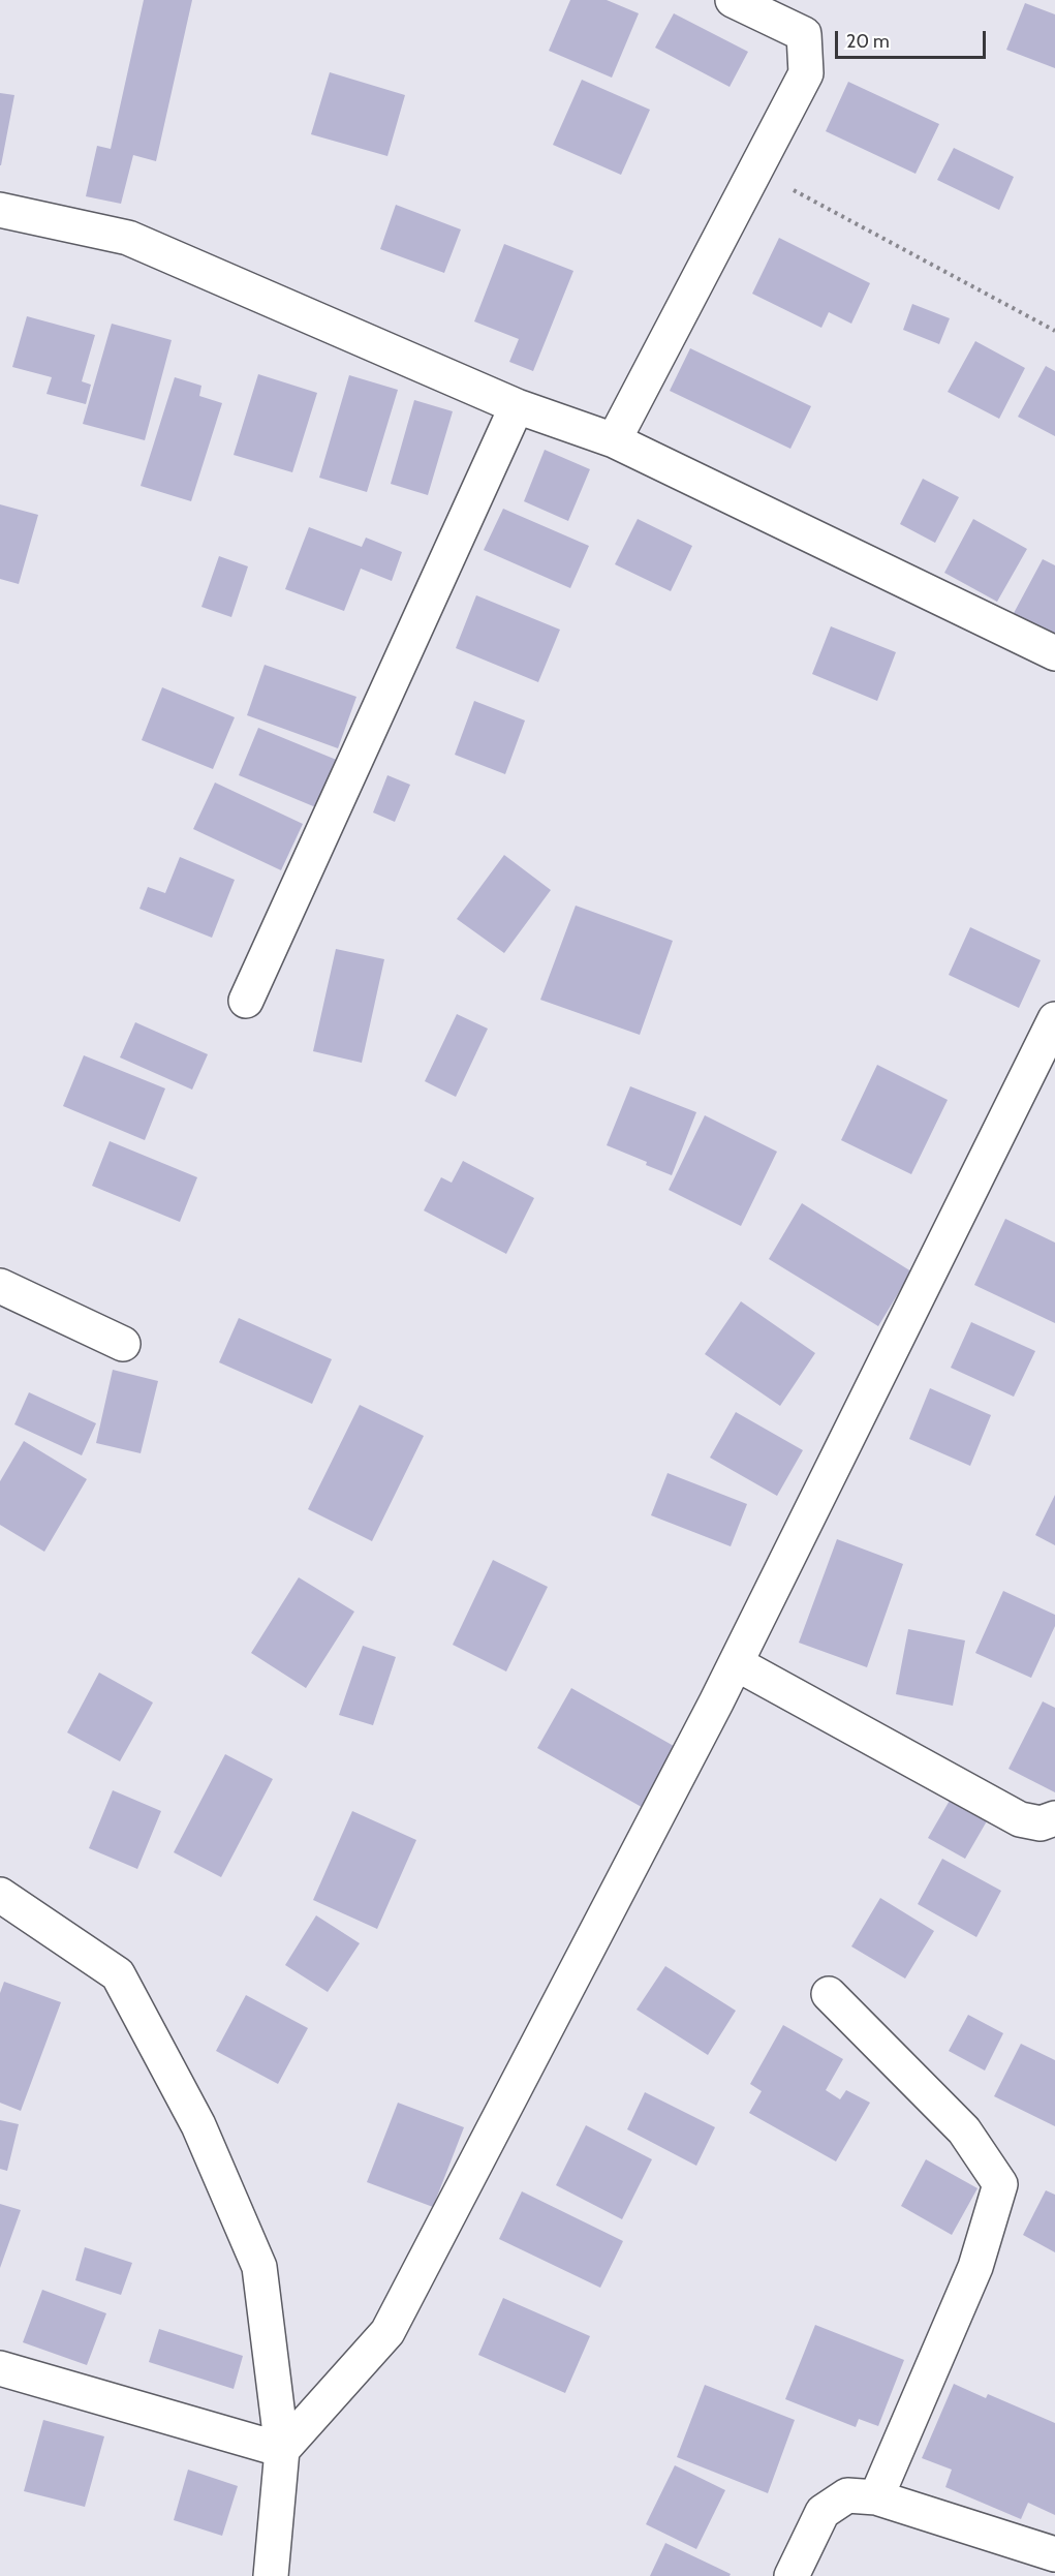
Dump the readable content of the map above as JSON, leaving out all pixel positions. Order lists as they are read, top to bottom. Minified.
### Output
{"scale_bar":"20 m"}
